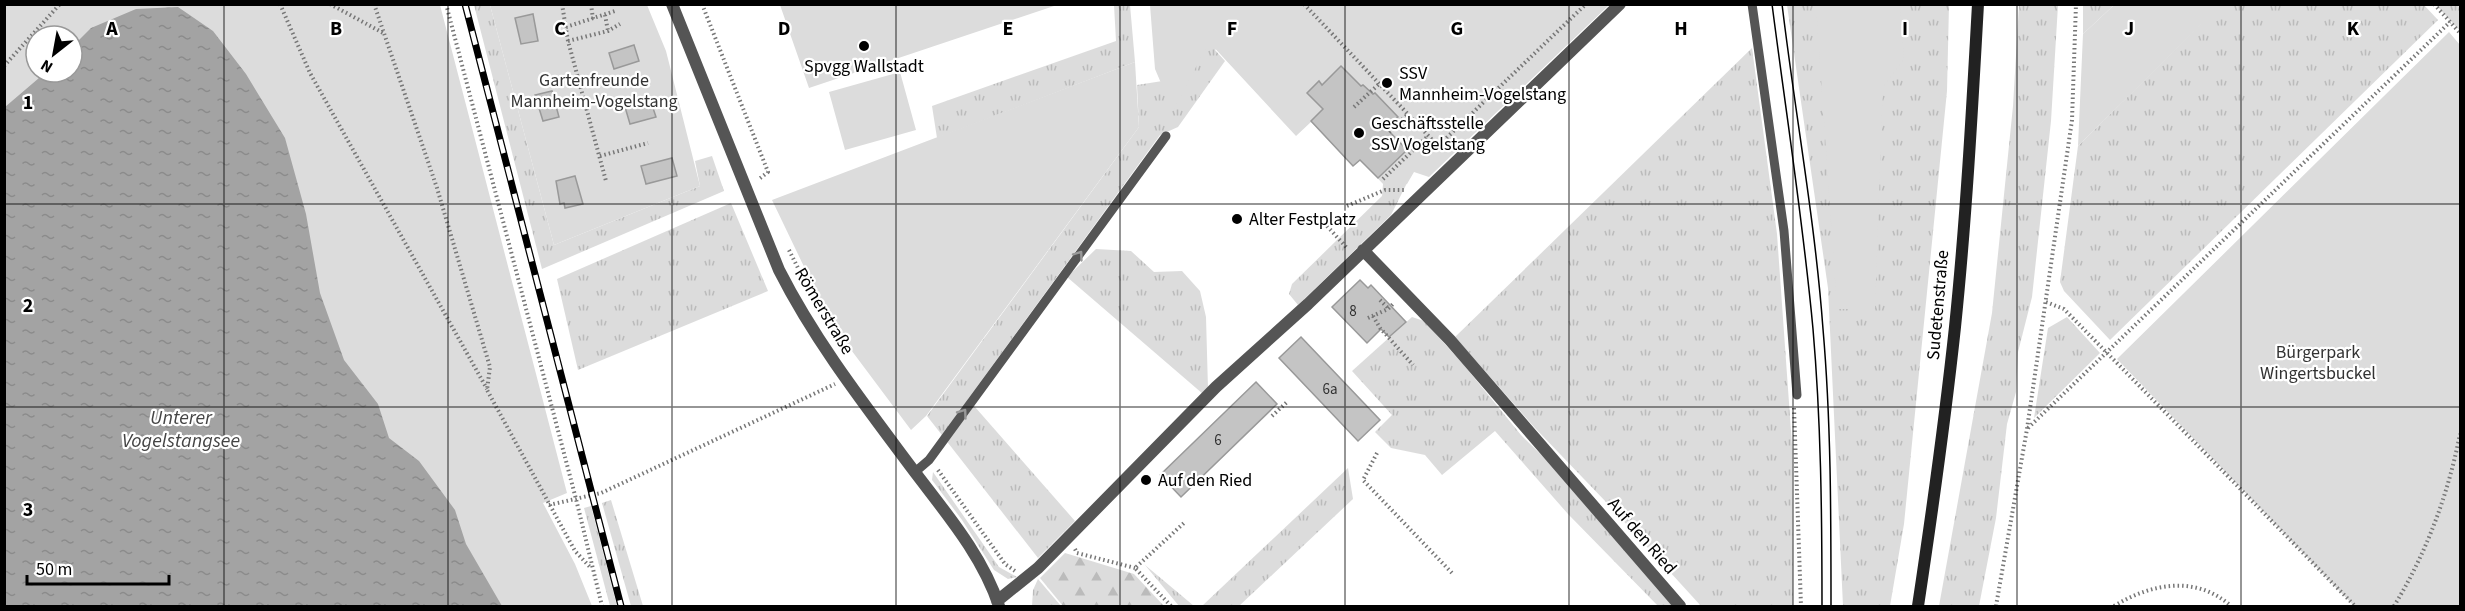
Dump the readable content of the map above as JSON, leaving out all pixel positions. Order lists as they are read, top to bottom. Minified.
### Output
{"streets":{"main road":["Sudetenstraße"],"street":["Römerstraße","Auf den Ried"]},"water":["Unterer Vogelstangsee"],"parks":["Gartenfreunde Mannheim-Vogelstang","Bürgerpark Wingertsbuckel"],"places":["Spvgg Wallstadt","SSV Mannheim-Vogelstang","Geschäftsstelle SSV Vogelstang","Alter Festplatz","Auf den Ried"],"house_numbers":["8","6a","6"],"scale_bar":"50 m","north":"bottom left","grid":{"columns":["A","B","C","D","E","F","G","H","I","J","K"],"rows":["1","2","3"]}}
